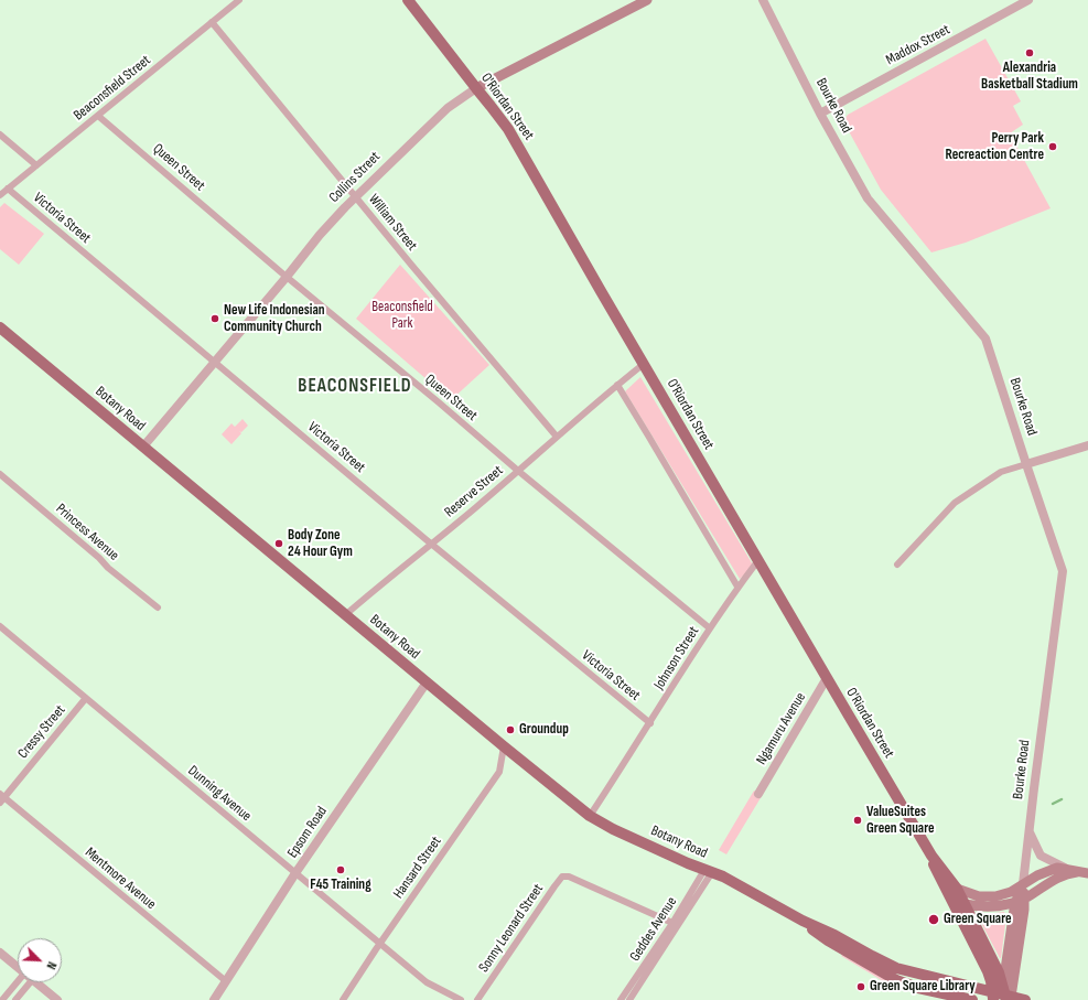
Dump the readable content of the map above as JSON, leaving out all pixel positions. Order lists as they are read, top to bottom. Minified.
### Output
{"streets":{"main road":["Bourke Road","O'Riordan Street","Collins Street","Botany Road"],"street":["Maddox Street","Beaconsfield Street","Queen Street","Victoria Street","William Street","Reserve Street","Princess Avenue","Johnson Street","Ngamuru Avenue","Cressy Street","Dunning Avenue","Epsom Road","Hansard Street","Mentmore Avenue","Sonny Leonard Street","Geddes Avenue"]},"crossings":[["Maddox Street","Bourke Road"],["Beaconsfield Street","Queen Street"],["Beaconsfield Street","Victoria Street"],["Beaconsfield Street","William Street"],["Bourke Road","O'Riordan Street"],["Bourke Road","Botany Road"],["O'Riordan Street","Collins Street"],["O'Riordan Street","Botany Road"],["O'Riordan Street","Reserve Street"],["O'Riordan Street","Johnson Street"],["O'Riordan Street","Ngamuru Avenue"],["Queen Street","Collins Street"],["Queen Street","Reserve Street"],["Queen Street","Johnson Street"],["Collins Street","Victoria Street"],["Collins Street","William Street"],["Collins Street","Botany Road"],["Victoria Street","Reserve Street"],["Victoria Street","Johnson Street"],["William Street","Reserve Street"],["Botany Road","Reserve Street"],["Botany Road","Johnson Street"],["Botany Road","Epsom Road"],["Botany Road","Hansard Street"],["Botany Road","Geddes Avenue"],["Cressy Street","Dunning Avenue"],["Cressy Street","Mentmore Avenue"],["Dunning Avenue","Epsom Road"],["Dunning Avenue","Hansard Street"],["Epsom Road","Mentmore Avenue"],["Sonny Leonard Street","Geddes Avenue"]],"districts":["BEACONSFIELD"],"parks":["Beaconsfield Park"],"places":["Alexandria Basketball Stadium","Perry Park Recreaction Centre","New Life Indonesian Community Church","Body Zone 24 Hour Gym","Groundup","ValueSuites Green Square","F45 Training","Green Square","Green Square Library"],"north":"bottom right"}
